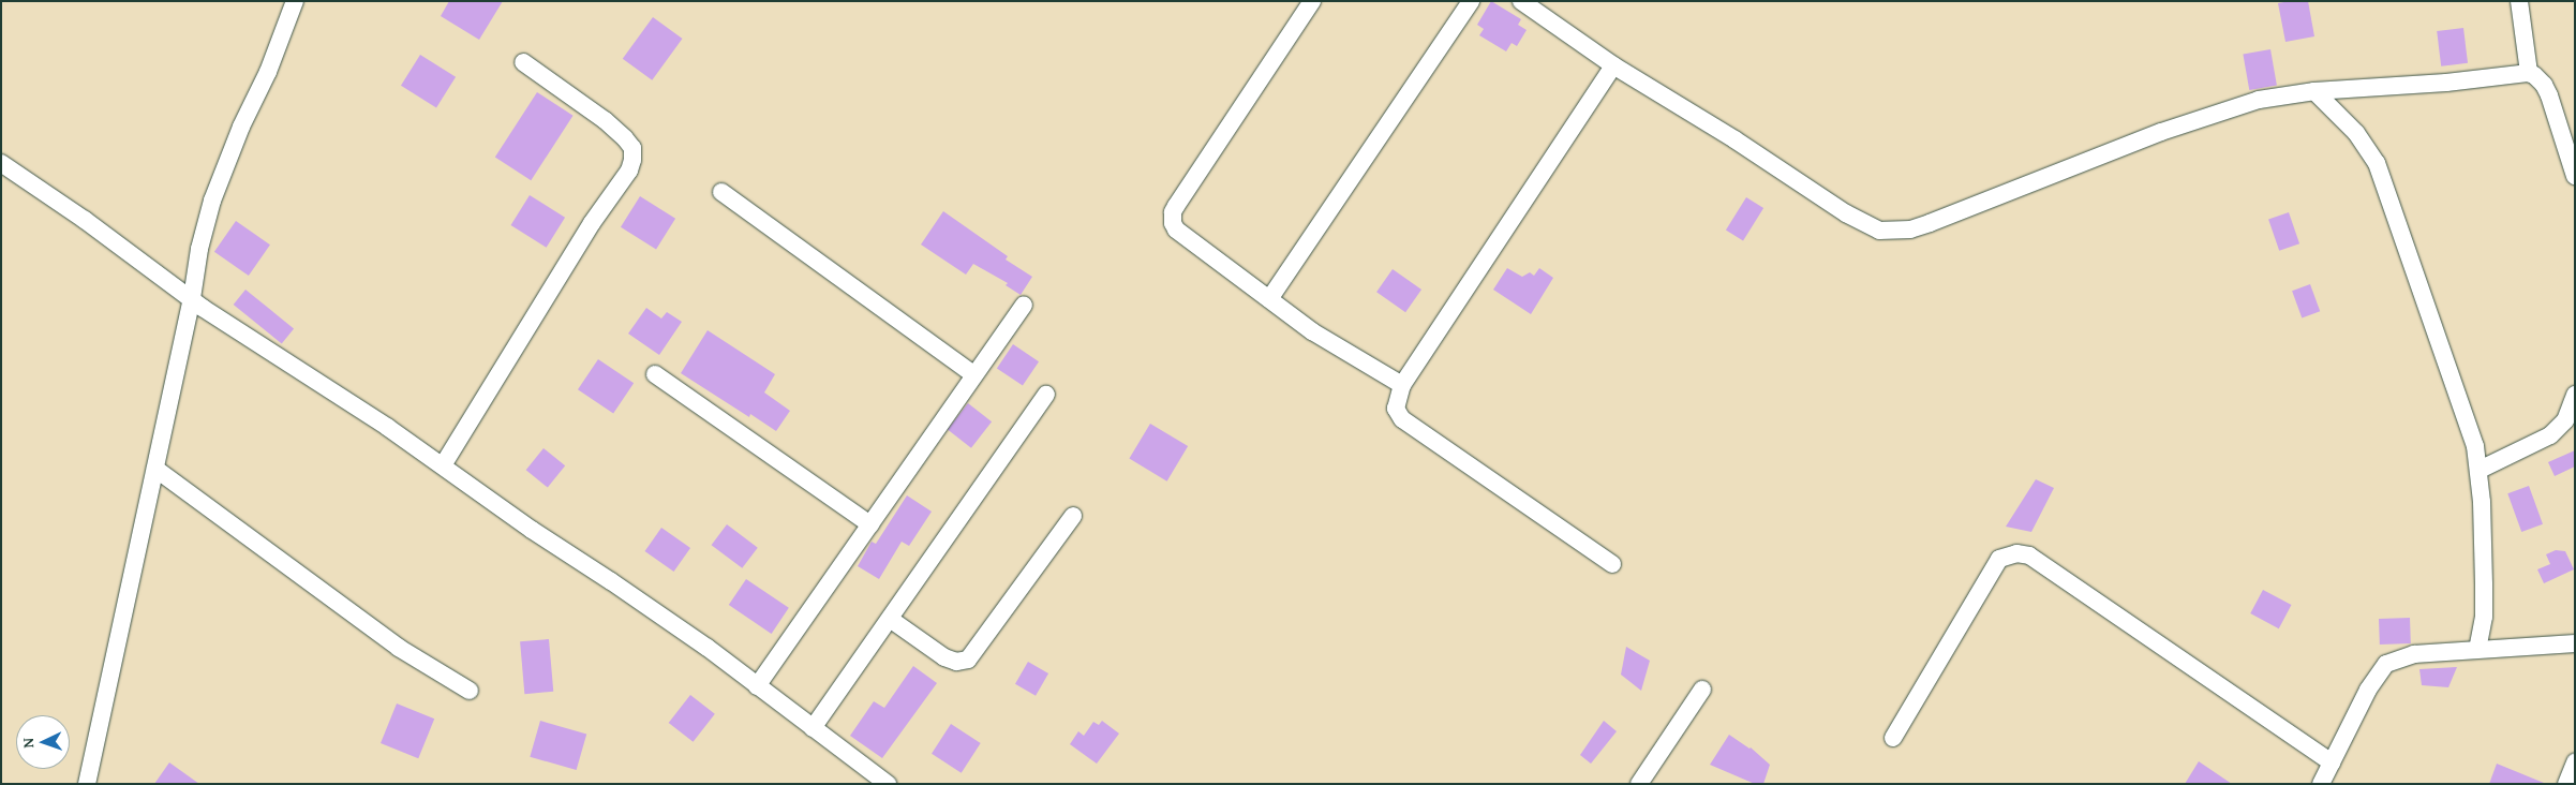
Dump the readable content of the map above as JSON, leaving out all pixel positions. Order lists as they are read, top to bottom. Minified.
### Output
{"north":"left"}
